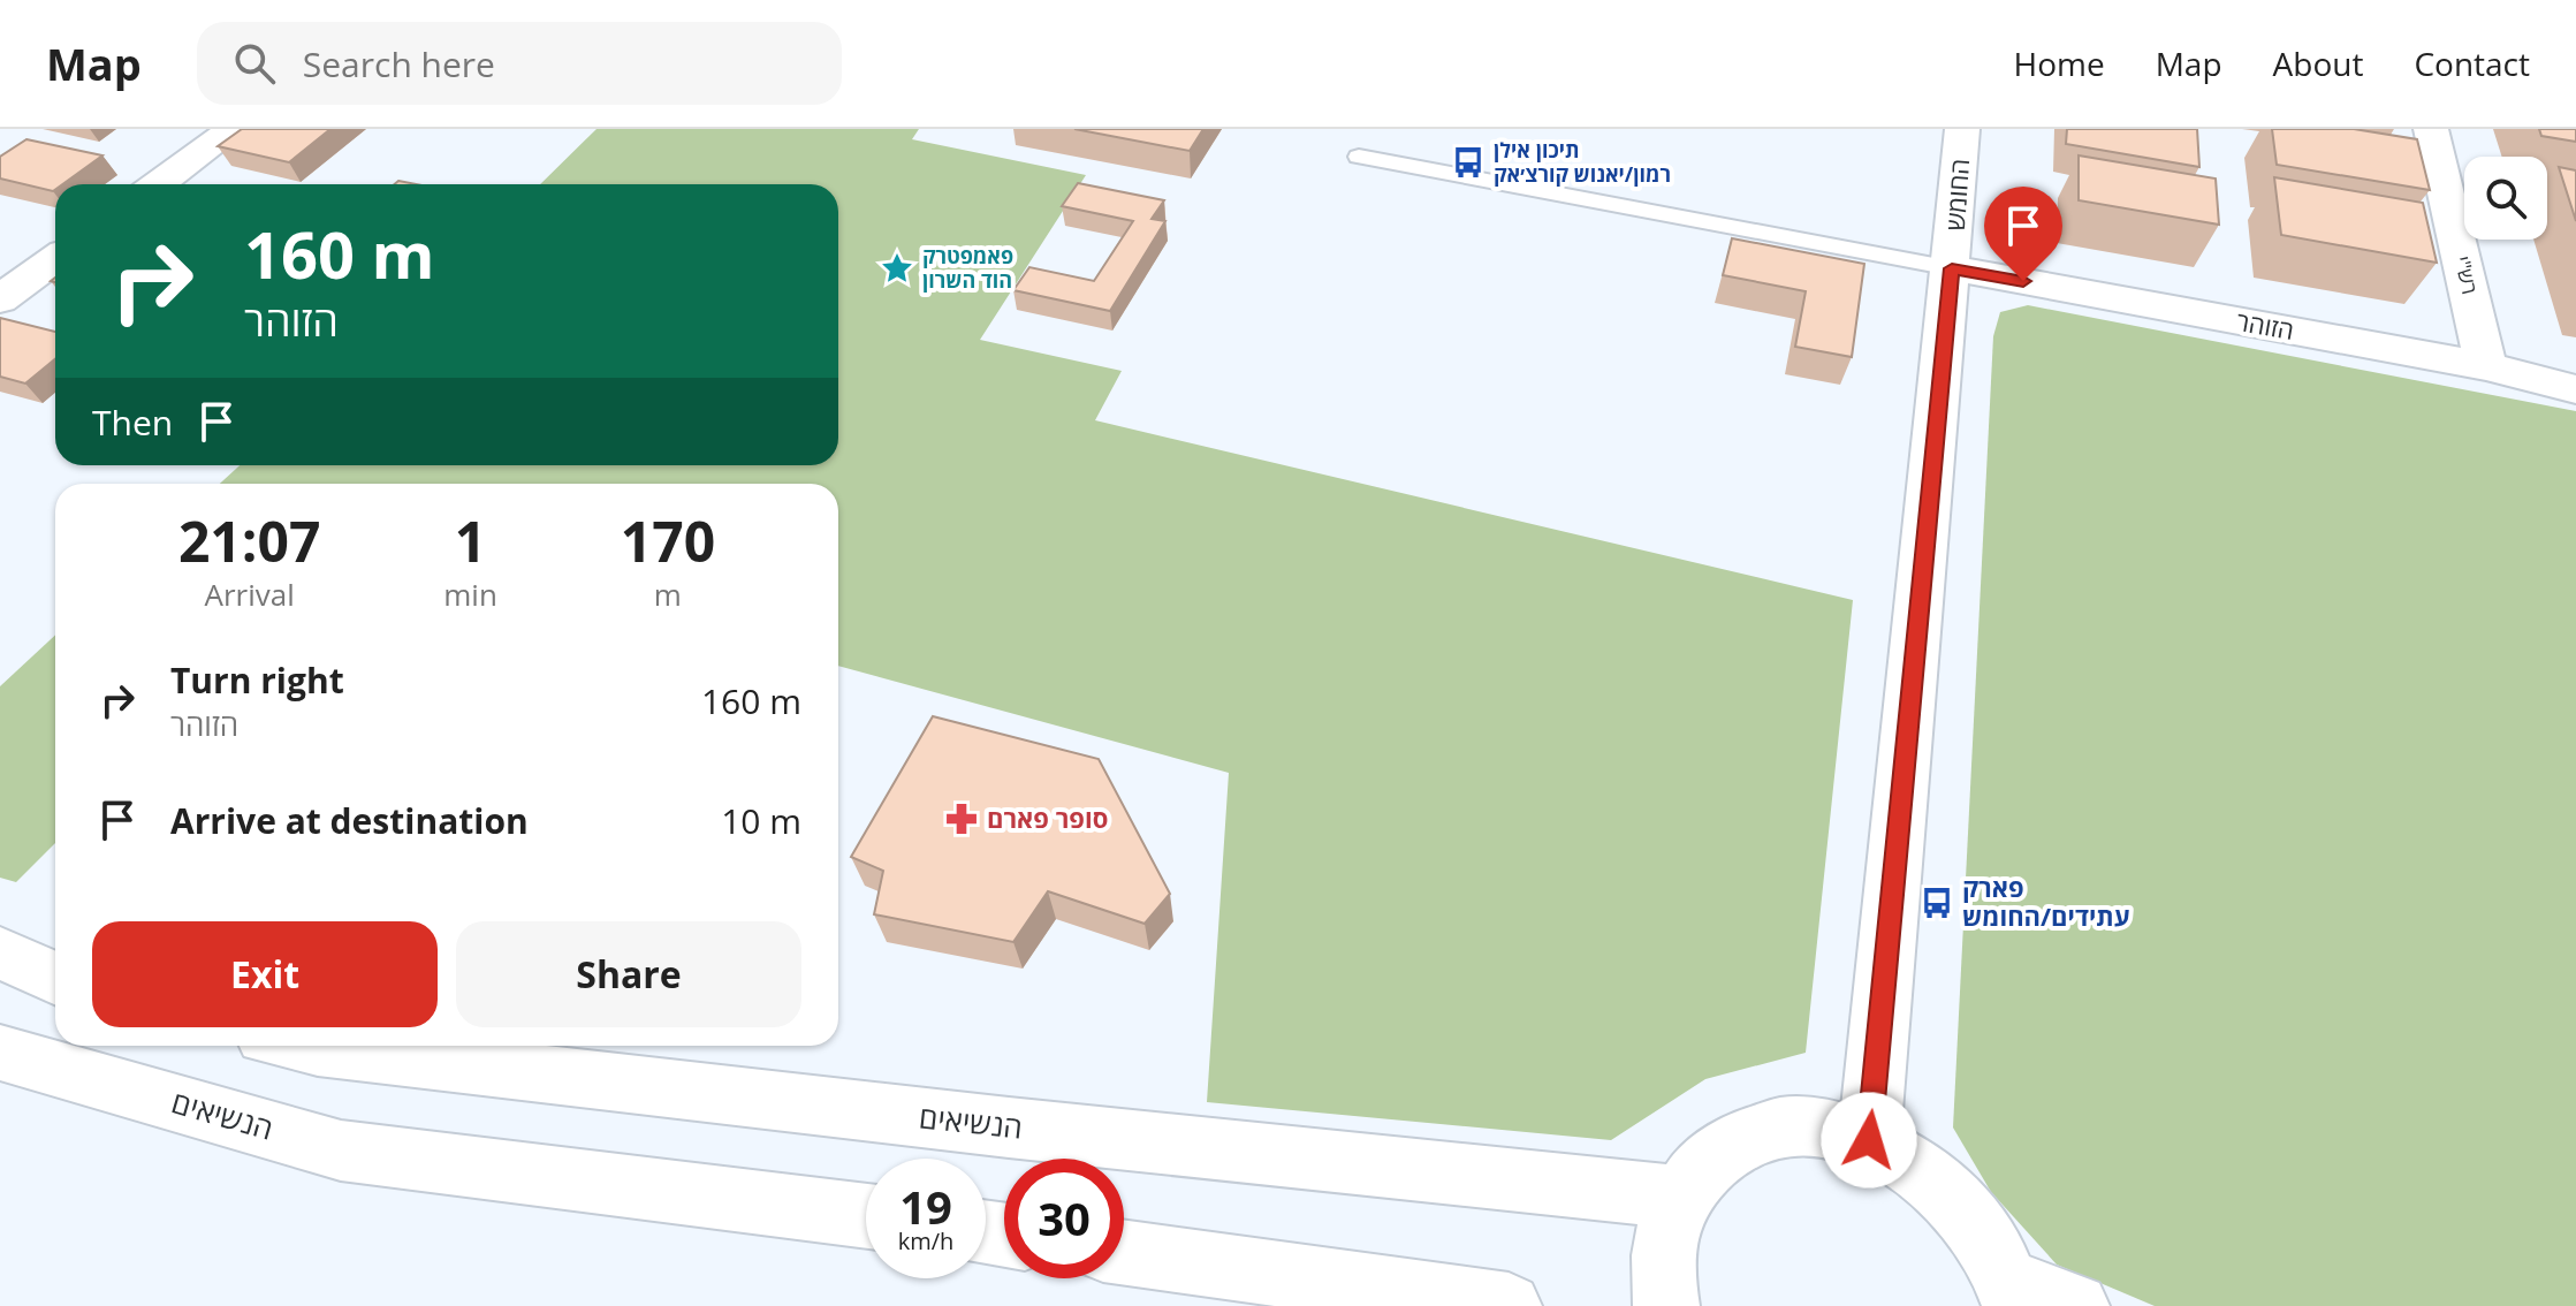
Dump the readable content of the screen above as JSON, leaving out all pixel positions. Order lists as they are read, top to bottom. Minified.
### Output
{"streets":{"street":["החומש","רש\"י","הזוהר","הנשיאים"]},"crossings":[["החומש","הזוהר"],["רש\"י","הזוהר"]],"places":{"bus stop":["תיכון אילן רמון/יאנוש קורצ׳אק","פארק עתידים/החומש"],"place":["פאמפטרק הוד השרון"],"pharmacy":["סופר פארם"]},"page":{"header":"Map","search":"Search here","nav":["Home","Map","About","Contact"],"turn":["160 m","הזוהר"],"then":"Then","eta":["21:07","Arrival","1","min","170","m"],"list":[{"name":"Turn right","note":"הזוהר","value":"160 m"},{"name":"Arrive at destination","value":"10 m"}],"buttons":["Exit","Share"],"speed":"19 km/h","limit":"30"}}
